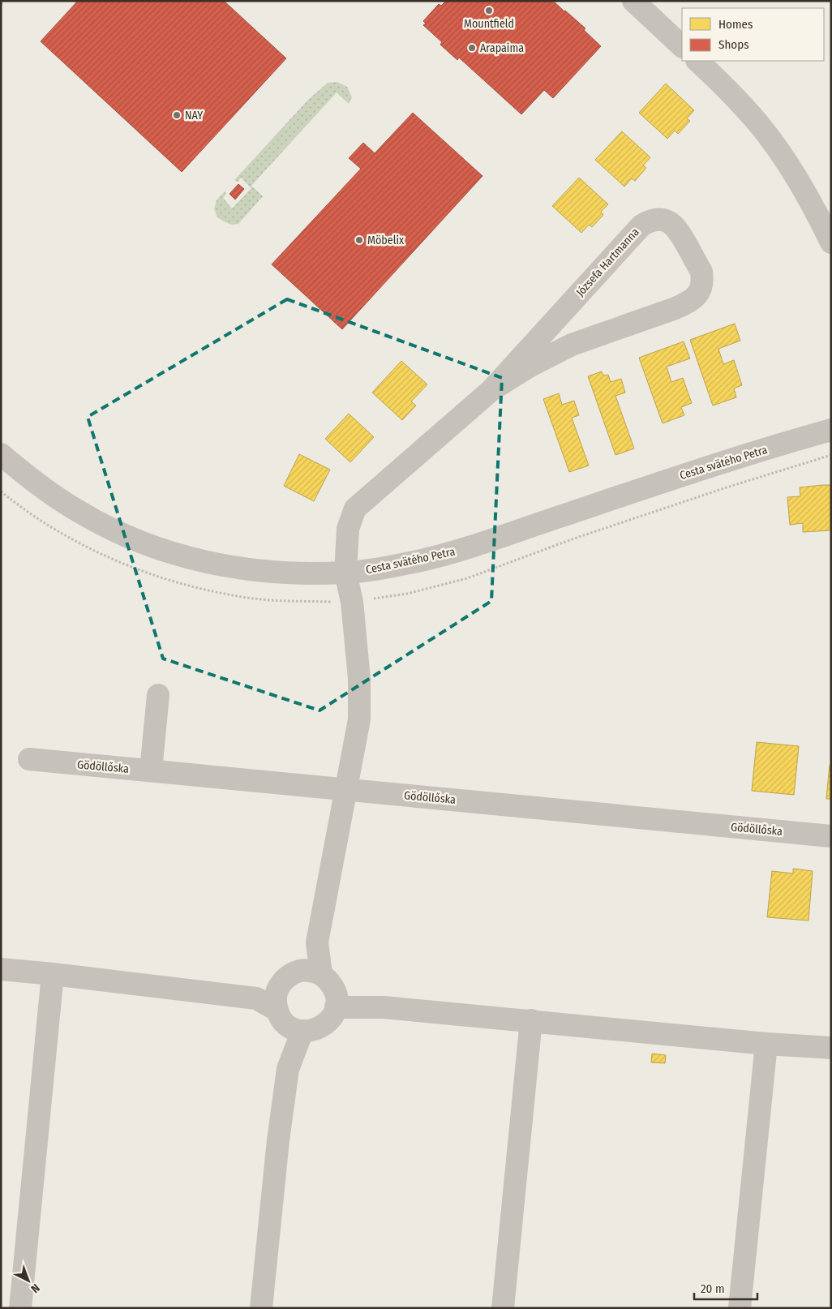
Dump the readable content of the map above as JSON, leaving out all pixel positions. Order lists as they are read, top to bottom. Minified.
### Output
{"streets":{"street":["Józsefa Hartmanna","Cesta svätého Petra","Gödöllőska"]},"crossings":[["Józsefa Hartmanna","Cesta svätého Petra"],["Józsefa Hartmanna","Gödöllőska"]],"places":["Mountfield","Arapaima","NAY","Möbelix"],"legend":["Homes","Shops"],"scale_bar":"20 m","north":"bottom right"}
